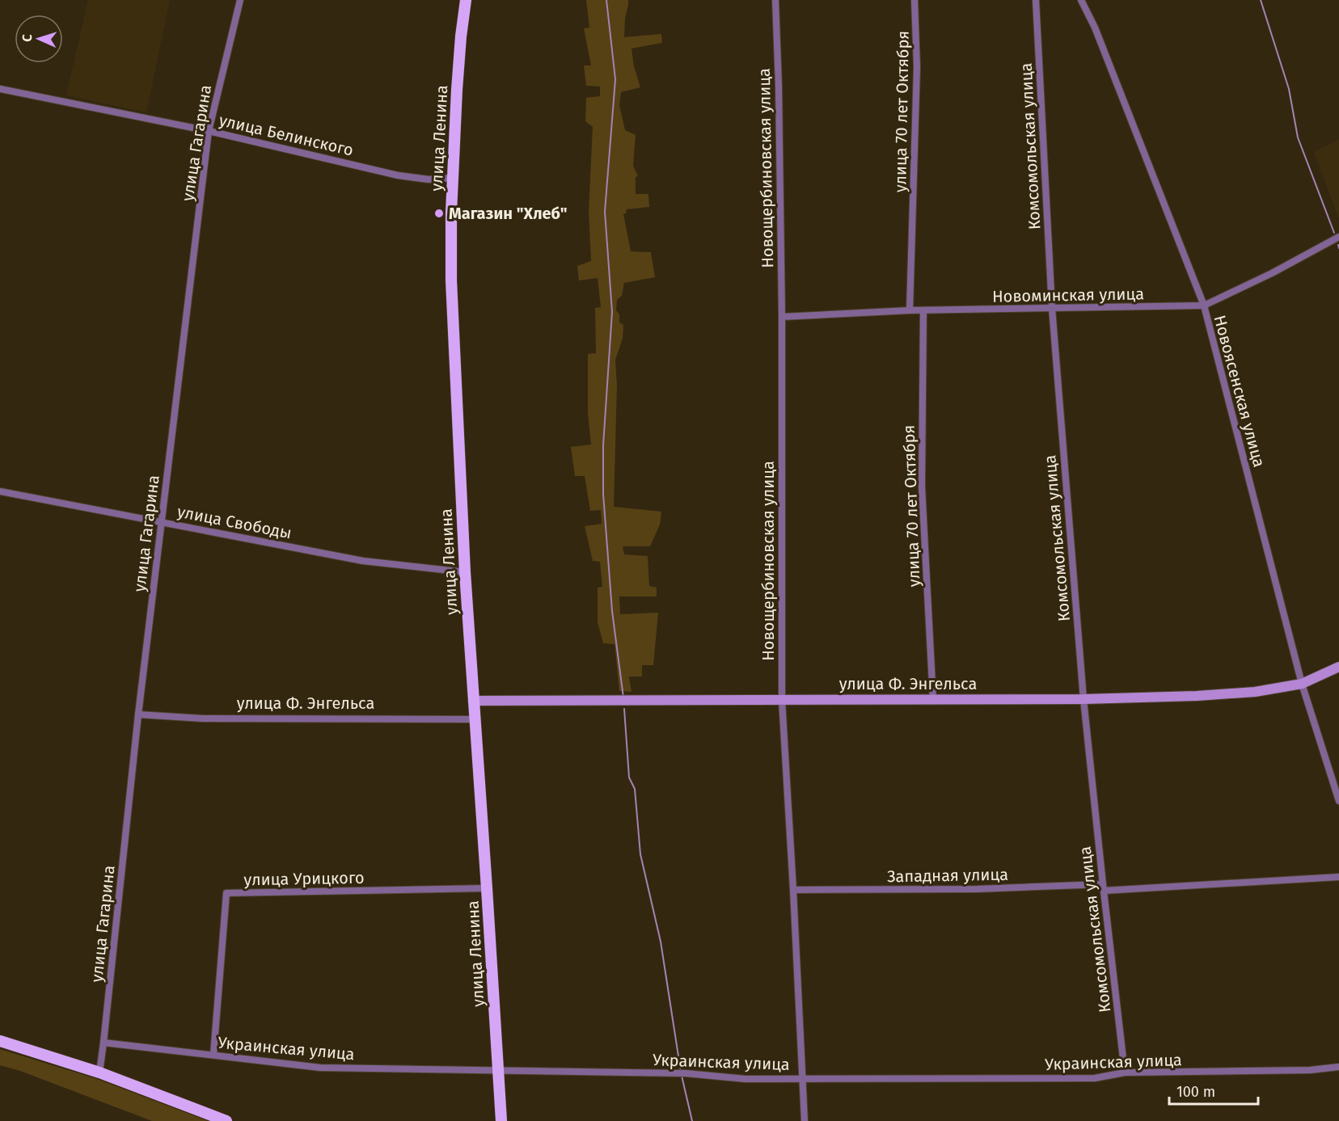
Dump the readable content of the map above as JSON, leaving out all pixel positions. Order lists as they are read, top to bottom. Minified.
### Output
{"streets":{"main road":["улица Ленина","улица Ф. Энгельса"],"street":["улица 70 лет Октября","улица Белинского","улица Гагарина","Комсомольская улица","Новощербиновская улица","Новоминская улица","Новоясенская улица","улица Свободы","Западная улица","улица Урицкого","Украинская улица"]},"crossings":[["улица 70 лет Октября","Новоминская улица"],["улица 70 лет Октября","улица Ф. Энгельса"],["улица Белинского","улица Ленина"],["улица Белинского","улица Гагарина"],["улица Ленина","улица Свободы"],["улица Ленина","улица Ф. Энгельса"],["улица Ленина","улица Урицкого"],["улица Ленина","Украинская улица"],["улица Гагарина","улица Свободы"],["улица Гагарина","улица Ф. Энгельса"],["улица Гагарина","Украинская улица"],["Комсомольская улица","Новоминская улица"],["Комсомольская улица","улица Ф. Энгельса"],["Комсомольская улица","Западная улица"],["Комсомольская улица","Украинская улица"],["Новощербиновская улица","Новоминская улица"],["Новощербиновская улица","улица Ф. Энгельса"],["Новощербиновская улица","Западная улица"],["Новощербиновская улица","Украинская улица"],["Новоминская улица","Новоясенская улица"],["Новоясенская улица","улица Ф. Энгельса"],["улица Урицкого","Украинская улица"]],"places":["Магазин \"Хлеб\""],"scale_bar":"100 m","north":"left"}
